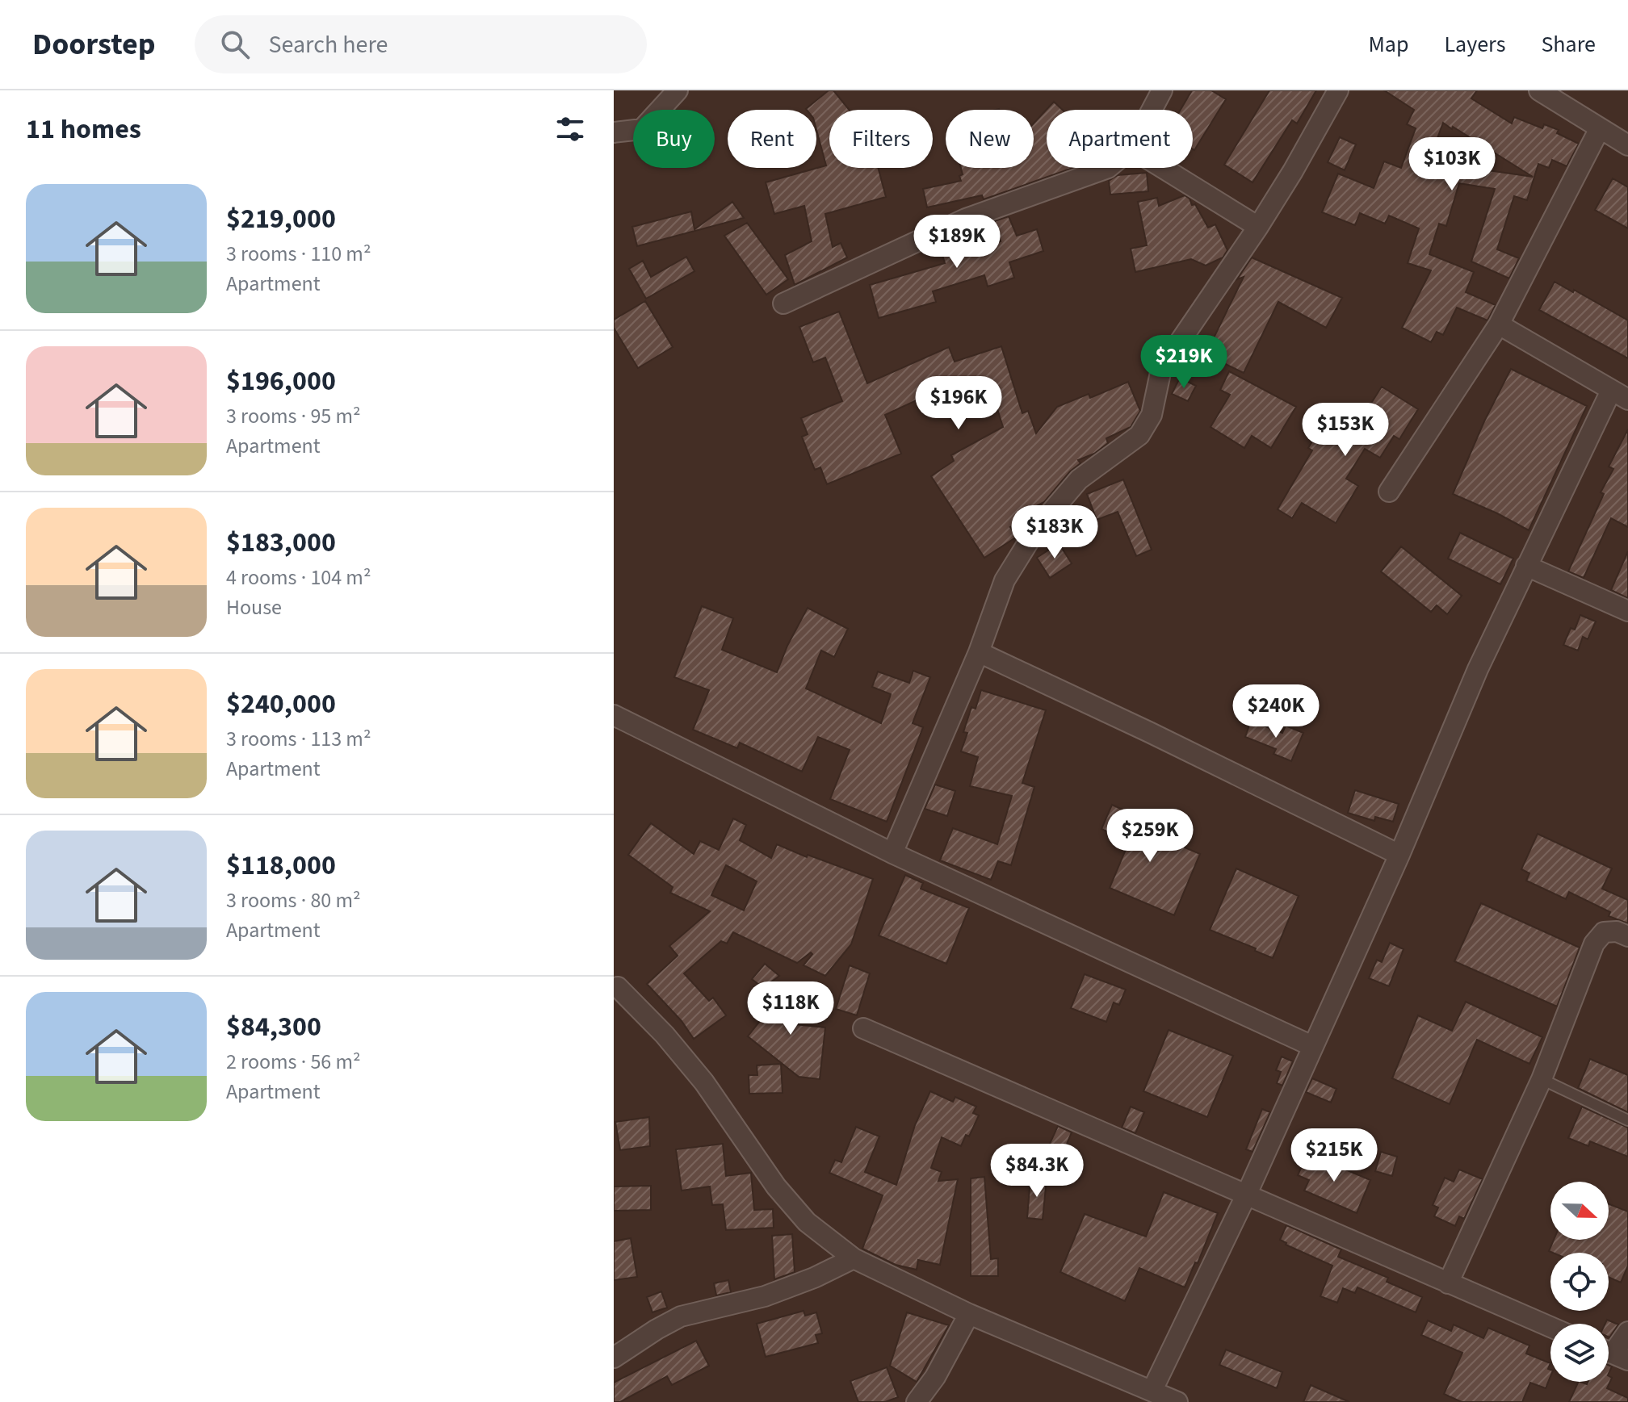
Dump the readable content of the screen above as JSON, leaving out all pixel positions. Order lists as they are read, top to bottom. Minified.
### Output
{"north":"right","page":{"header":"Doorstep","search":"Search here","nav":["Map","Layers","Share"],"heading":"11 homes","chip":["Buy","Rent","Filters","New","Apartment"],"price":["$103K","$189K","$219K","$196K","$153K","$183K","$240K","$259K","$118K","$215K","$84.3K"],"list":[{"name":"$219,000","note":"3 rooms · 110 m² · Apartment"},{"name":"$196,000","note":"3 rooms · 95 m² · Apartment"},{"name":"$183,000","note":"4 rooms · 104 m² · House"},{"name":"$240,000","note":"3 rooms · 113 m² · Apartment"},{"name":"$118,000","note":"3 rooms · 80 m² · Apartment"},{"name":"$84,300","note":"2 rooms · 56 m² · Apartment"}]}}
